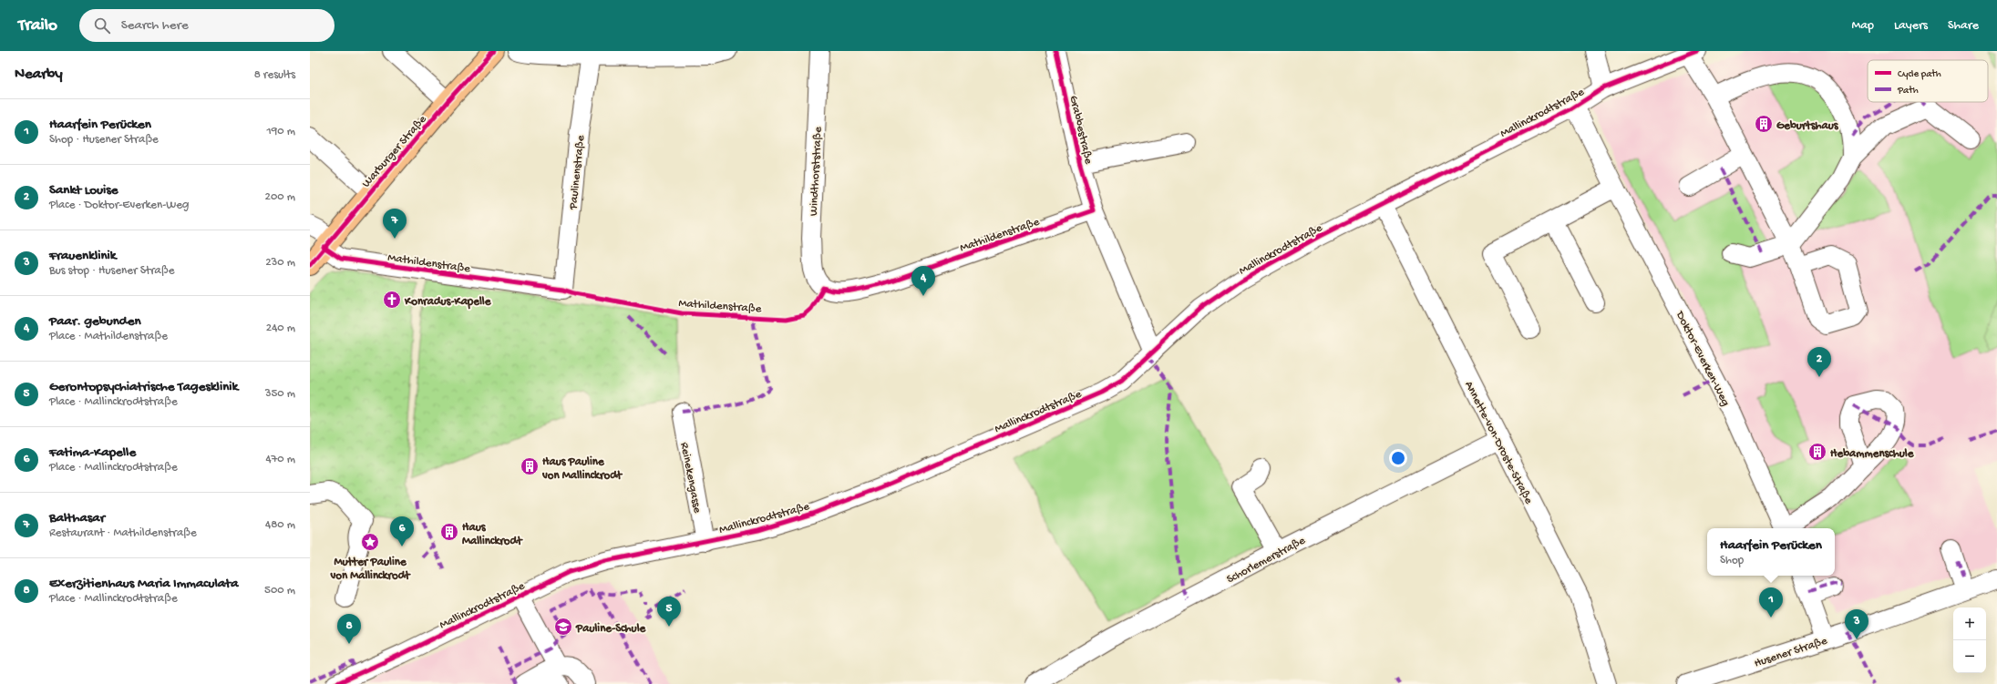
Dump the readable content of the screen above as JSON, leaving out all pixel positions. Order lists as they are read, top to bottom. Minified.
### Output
{"streets":{"main road":["Warburger Straße"],"street":["Mallinckrodtstraße","Grabbestraße","Windthorststraße","Paulinenstraße","Mathildenstraße","Doktor-Everken-Weg","Annette-von-Droste-Straße","Reinekengasse","Schorlemerstraße","Husener Straße"]},"crossings":[["Mallinckrodtstraße","Grabbestraße"],["Mallinckrodtstraße","Doktor-Everken-Weg"],["Mallinckrodtstraße","Annette-von-Droste-Straße"],["Mallinckrodtstraße","Reinekengasse"],["Grabbestraße","Mathildenstraße"],["Warburger Straße","Mathildenstraße"],["Windthorststraße","Mathildenstraße"],["Paulinenstraße","Mathildenstraße"],["Annette-von-Droste-Straße","Schorlemerstraße"]],"places":{"building":["Geburtshaus","Hebammenschule","Haus Pauline von Mallinckrodt","Haus Mallinckrodt"],"church":["Konradus-Kapelle"],"place":["Mutter Pauline von Mallinckrodt"],"school or university":["Pauline-Schule"]},"legend":["Cycle path","Path"],"page":{"header":"Trailo","search":"Search here","nav":["Map","Layers","Share"],"heading":["Nearby","8 results"],"list":[{"mark":"1","name":"Haarfein Perücken","note":"Shop · Husener Straße","value":"190 m"},{"mark":"2","name":"Sankt Louise","note":"Place · Doktor-Everken-Weg","value":"200 m"},{"mark":"3","name":"Frauenklinik","note":"Bus stop · Husener Straße","value":"230 m"},{"mark":"4","name":"Paar. gebunden","note":"Place · Mathildenstraße","value":"240 m"},{"mark":"5","name":"Gerontopsychiatrische Tagesklinik","note":"Place · Mallinckrodtstraße","value":"350 m"},{"mark":"6","name":"Fatima-Kapelle","note":"Place · Mallinckrodtstraße","value":"470 m"},{"mark":"7","name":"Balthasar","note":"Restaurant · Mathildenstraße","value":"480 m"},{"mark":"8","name":"Exerzitienhaus Maria Immaculata","note":"Place · Mallinckrodtstraße","value":"500 m"}],"pins":["7","4","2","6","1","5","3","8"],"popup":["Haarfein Perücken","Shop"],"map_buttons":["+","−"]}}
